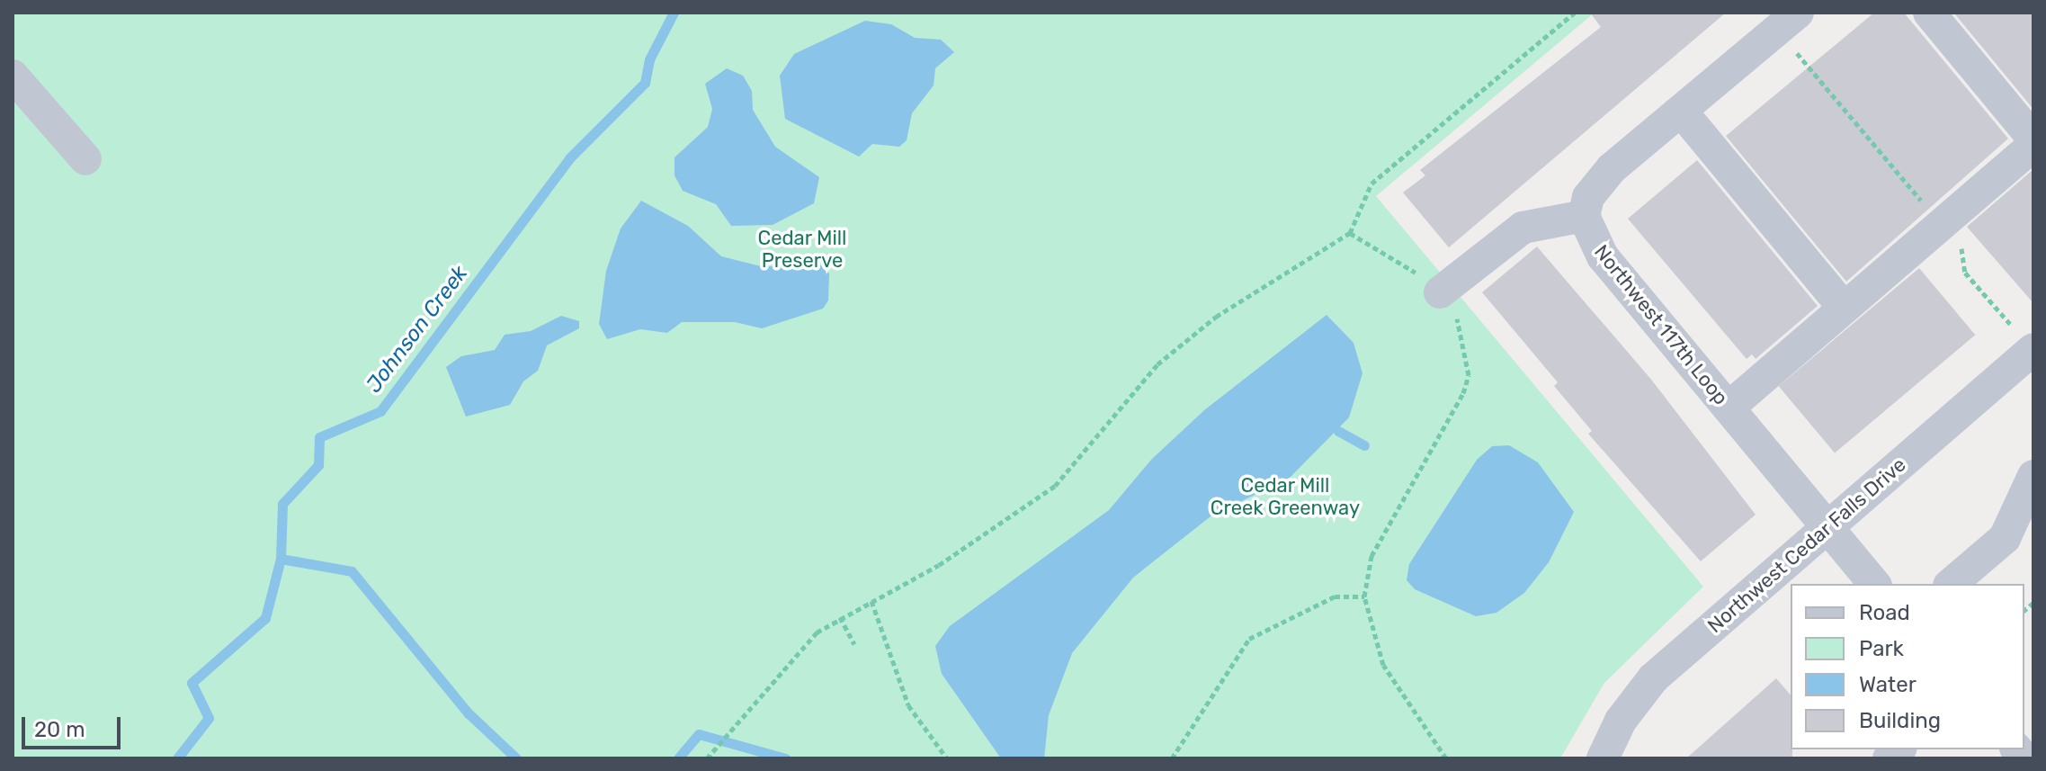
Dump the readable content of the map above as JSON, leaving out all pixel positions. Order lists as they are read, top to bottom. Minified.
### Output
{"streets":{"street":["Northwest 117th Loop","Northwest Cedar Falls Drive"]},"crossings":[["Northwest 117th Loop","Northwest Cedar Falls Drive"]],"water":["Johnson Creek"],"parks":["Cedar Mill Preserve","Cedar Mill Creek Greenway"],"legend":["Road","Park","Water","Building"],"scale_bar":"20 m"}
